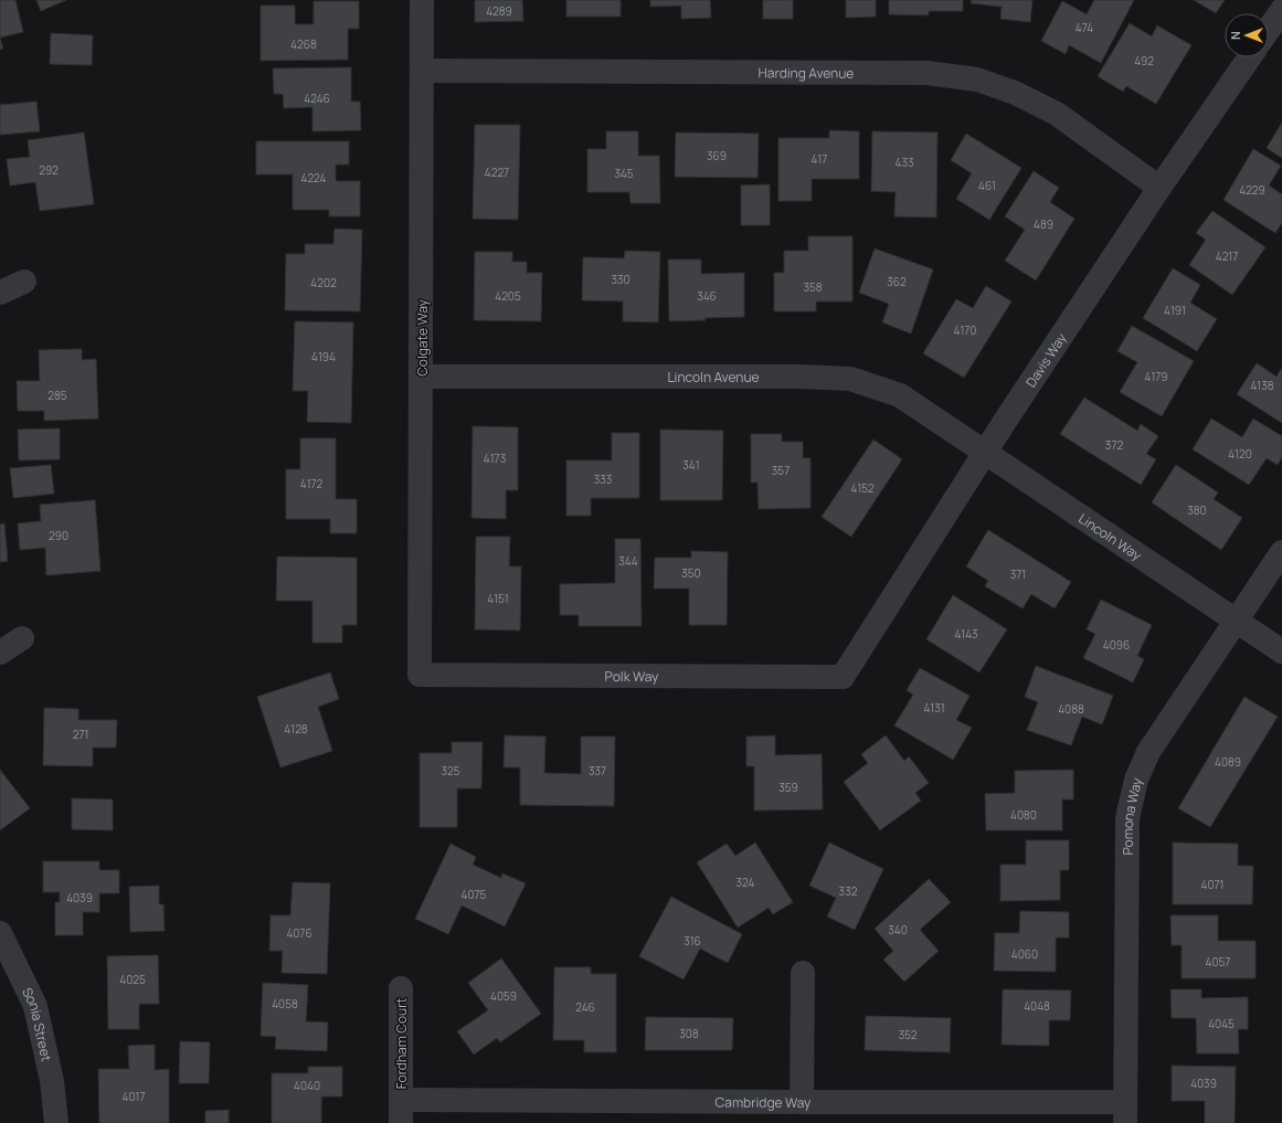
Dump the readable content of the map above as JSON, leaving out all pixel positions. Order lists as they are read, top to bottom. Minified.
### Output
{"streets":{"street":["Harding Avenue","Colgate Way","Davis Way","Lincoln Avenue","Lincoln Way","Polk Way","Pomona Way","Sonia Street","Fordham Court","Cambridge Way"]},"crossings":[["Harding Avenue","Colgate Way"],["Harding Avenue","Davis Way"],["Colgate Way","Lincoln Avenue"],["Colgate Way","Polk Way"],["Davis Way","Lincoln Avenue"],["Davis Way","Lincoln Way"],["Davis Way","Polk Way"],["Lincoln Avenue","Lincoln Way"],["Lincoln Way","Pomona Way"],["Pomona Way","Cambridge Way"],["Fordham Court","Cambridge Way"]],"house_numbers":["4289","474","4268","492","4246","369","417","433","292","4227","345","4224","461","4229","489","4217","330","362","4202","358","4205","346","4191","4170","4194","4179","4138","285","372","4120","4173","341","357","333","4172","4152","380","290","344","350","371","4151","4143","4096","4131","4088","4128","271","4089","325","337","359","4080","324","4071","332","4075","4039","340","4076","316","4060","4057","4025","4059","4058","4048","246","4045","308","352","4039","4040","4017"],"north":"left"}
